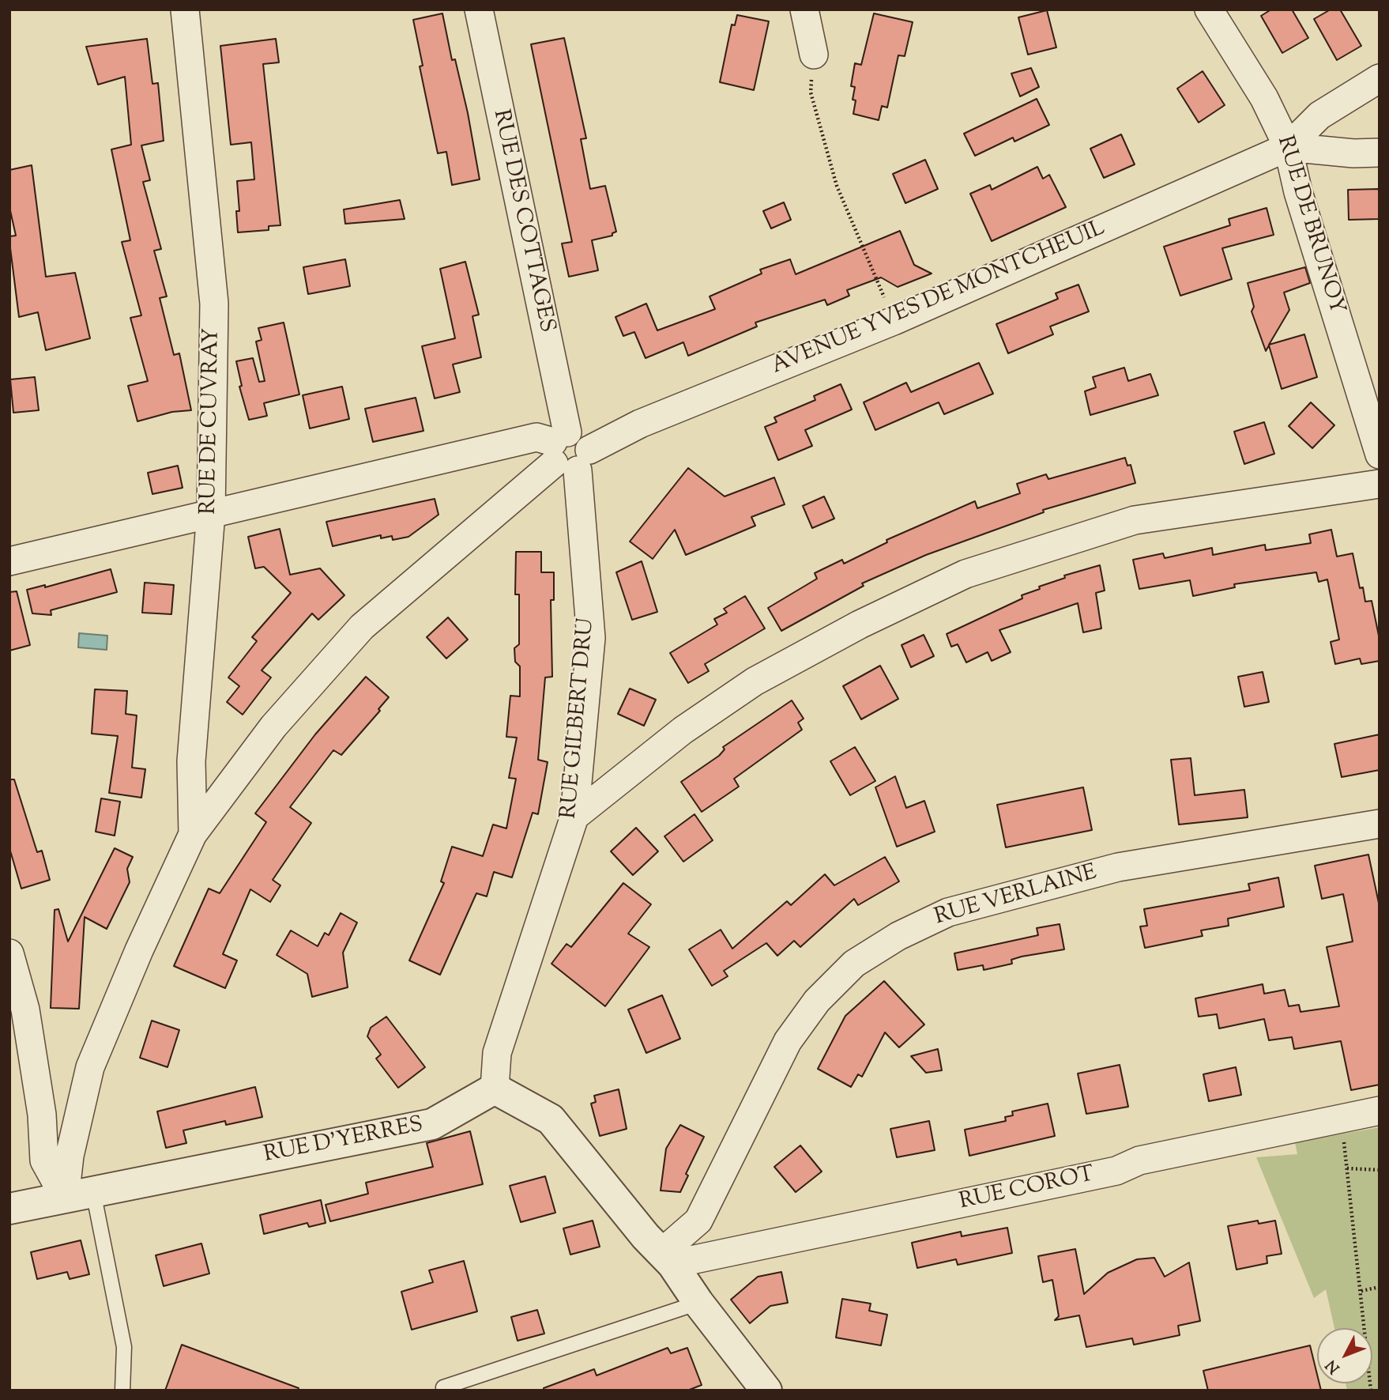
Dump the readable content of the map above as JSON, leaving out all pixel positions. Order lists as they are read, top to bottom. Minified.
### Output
{"streets":{"street":["RUE DES COTTAGES","RUE DE BRUNOY","AVENUE YVES DE MONTCHEUIL","RUE DE CUVRAY","RUE GILBERT DRU","RUE VERLAINE","RUE D'YERRES","RUE COROT"]},"crossings":[["RUE DES COTTAGES","AVENUE YVES DE MONTCHEUIL"],["RUE DES COTTAGES","RUE GILBERT DRU"],["RUE DE BRUNOY","AVENUE YVES DE MONTCHEUIL"],["AVENUE YVES DE MONTCHEUIL","RUE DE CUVRAY"],["AVENUE YVES DE MONTCHEUIL","RUE GILBERT DRU"],["RUE GILBERT DRU","RUE D'YERRES"],["RUE VERLAINE","RUE COROT"]],"north":"bottom left"}
